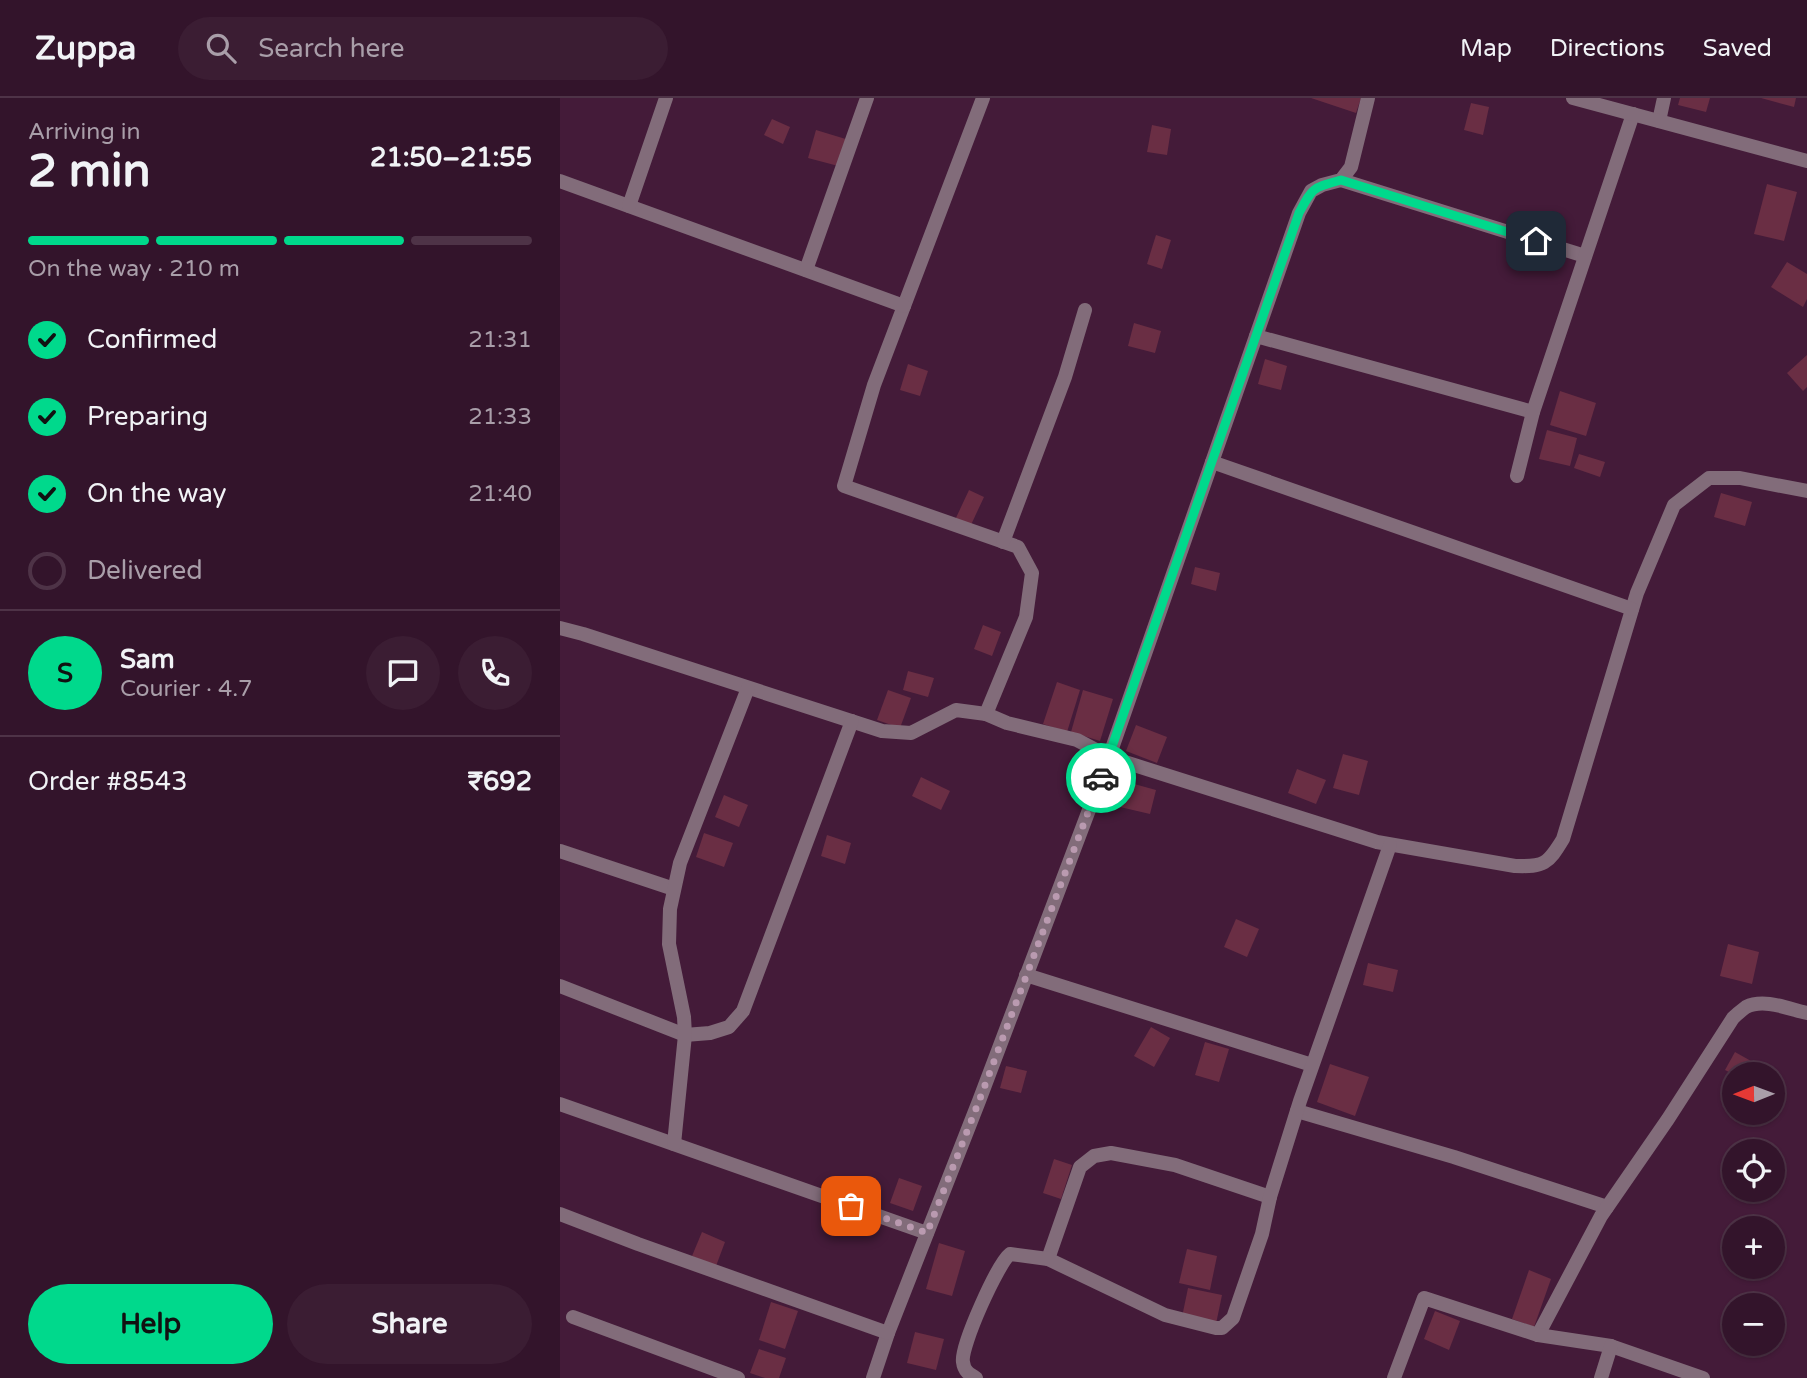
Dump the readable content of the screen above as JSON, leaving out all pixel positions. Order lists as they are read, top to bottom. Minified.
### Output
{"north":"left","page":{"header":"Zuppa","search":"Search here","nav":["Map","Directions","Saved"],"heading":["2 min","Arriving in","21:50–21:55"],"panel":["Sam","Courier · 4.7","Order #8543","₹692"],"bar":"On the way · 210 m","list":[["Confirmed","21:31"],["Preparing","21:33"],["On the way","21:40"],"Delivered"],"round":"S","map_buttons":["+","−"],"buttons":["Help","Share"]}}
